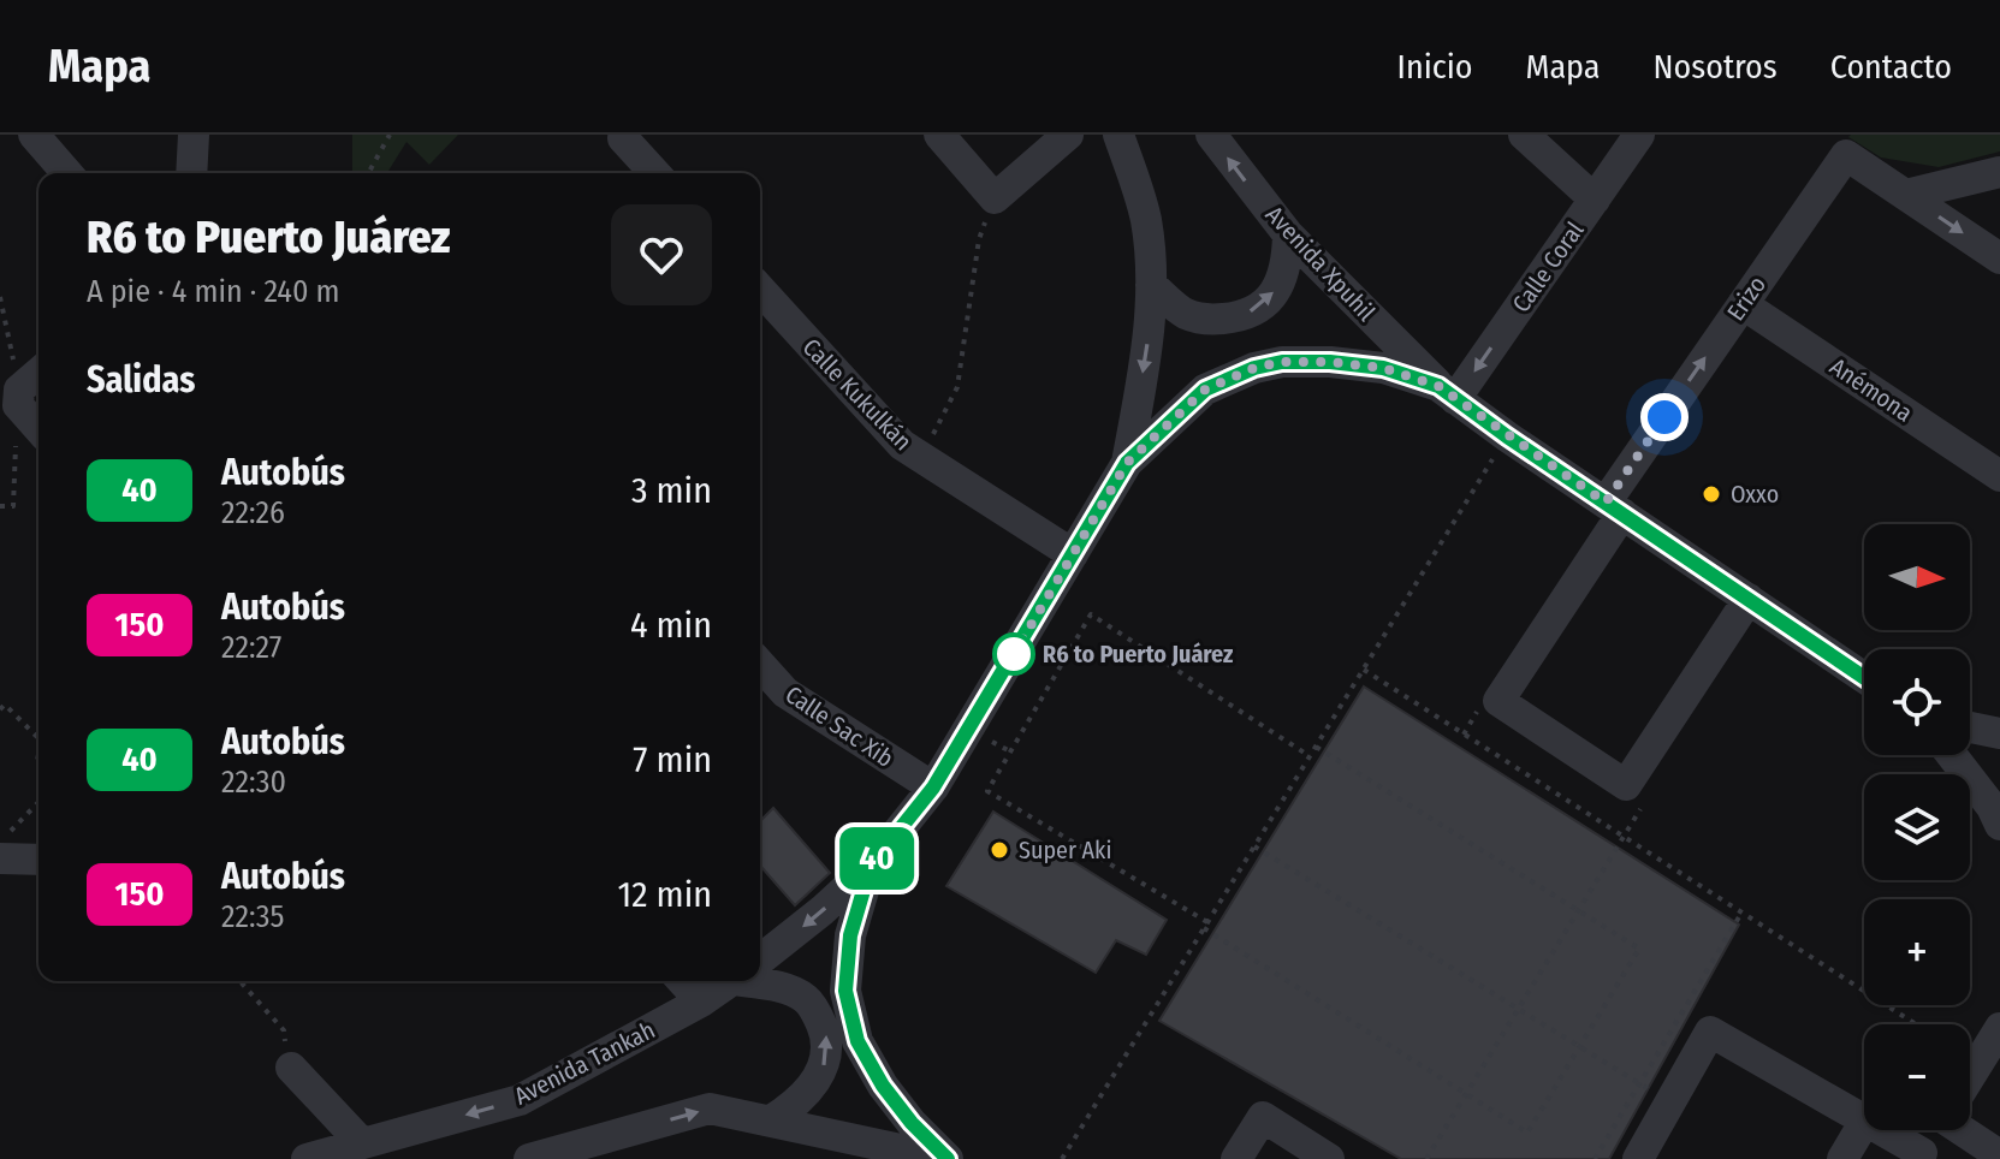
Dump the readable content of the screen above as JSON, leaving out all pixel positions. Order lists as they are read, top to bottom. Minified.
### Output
{"streets":{"street":["Avenida Xpuhil","Calle Coral","Erizo","Anémona","Calle Kukulkán","Calle Sac Xib","Avenida Tankah"]},"crossings":[["Avenida Xpuhil","Calle Coral"],["Erizo","Anémona"]],"one_way":["Avenida Xpuhil","Calle Coral"],"places":["Oxxo","R6 to Puerto Juárez","Super Aki"],"lines":["bus line 40"],"north":"right","page":{"header":"Mapa","nav":["Inicio","Mapa","Nosotros","Contacto"],"on_map":"40","heading":[["R6 to Puerto Juárez","A pie · 4 min · 240 m"],"Salidas"],"list":[{"mark":"40","name":"Autobús","note":"22:26","value":"3 min"},{"mark":"150","name":"Autobús","note":"22:27","value":"4 min"},{"mark":"40","name":"Autobús","note":"22:30","value":"7 min"},{"mark":"150","name":"Autobús","note":"22:35","value":"12 min"}],"map_buttons":["+","−"]}}
